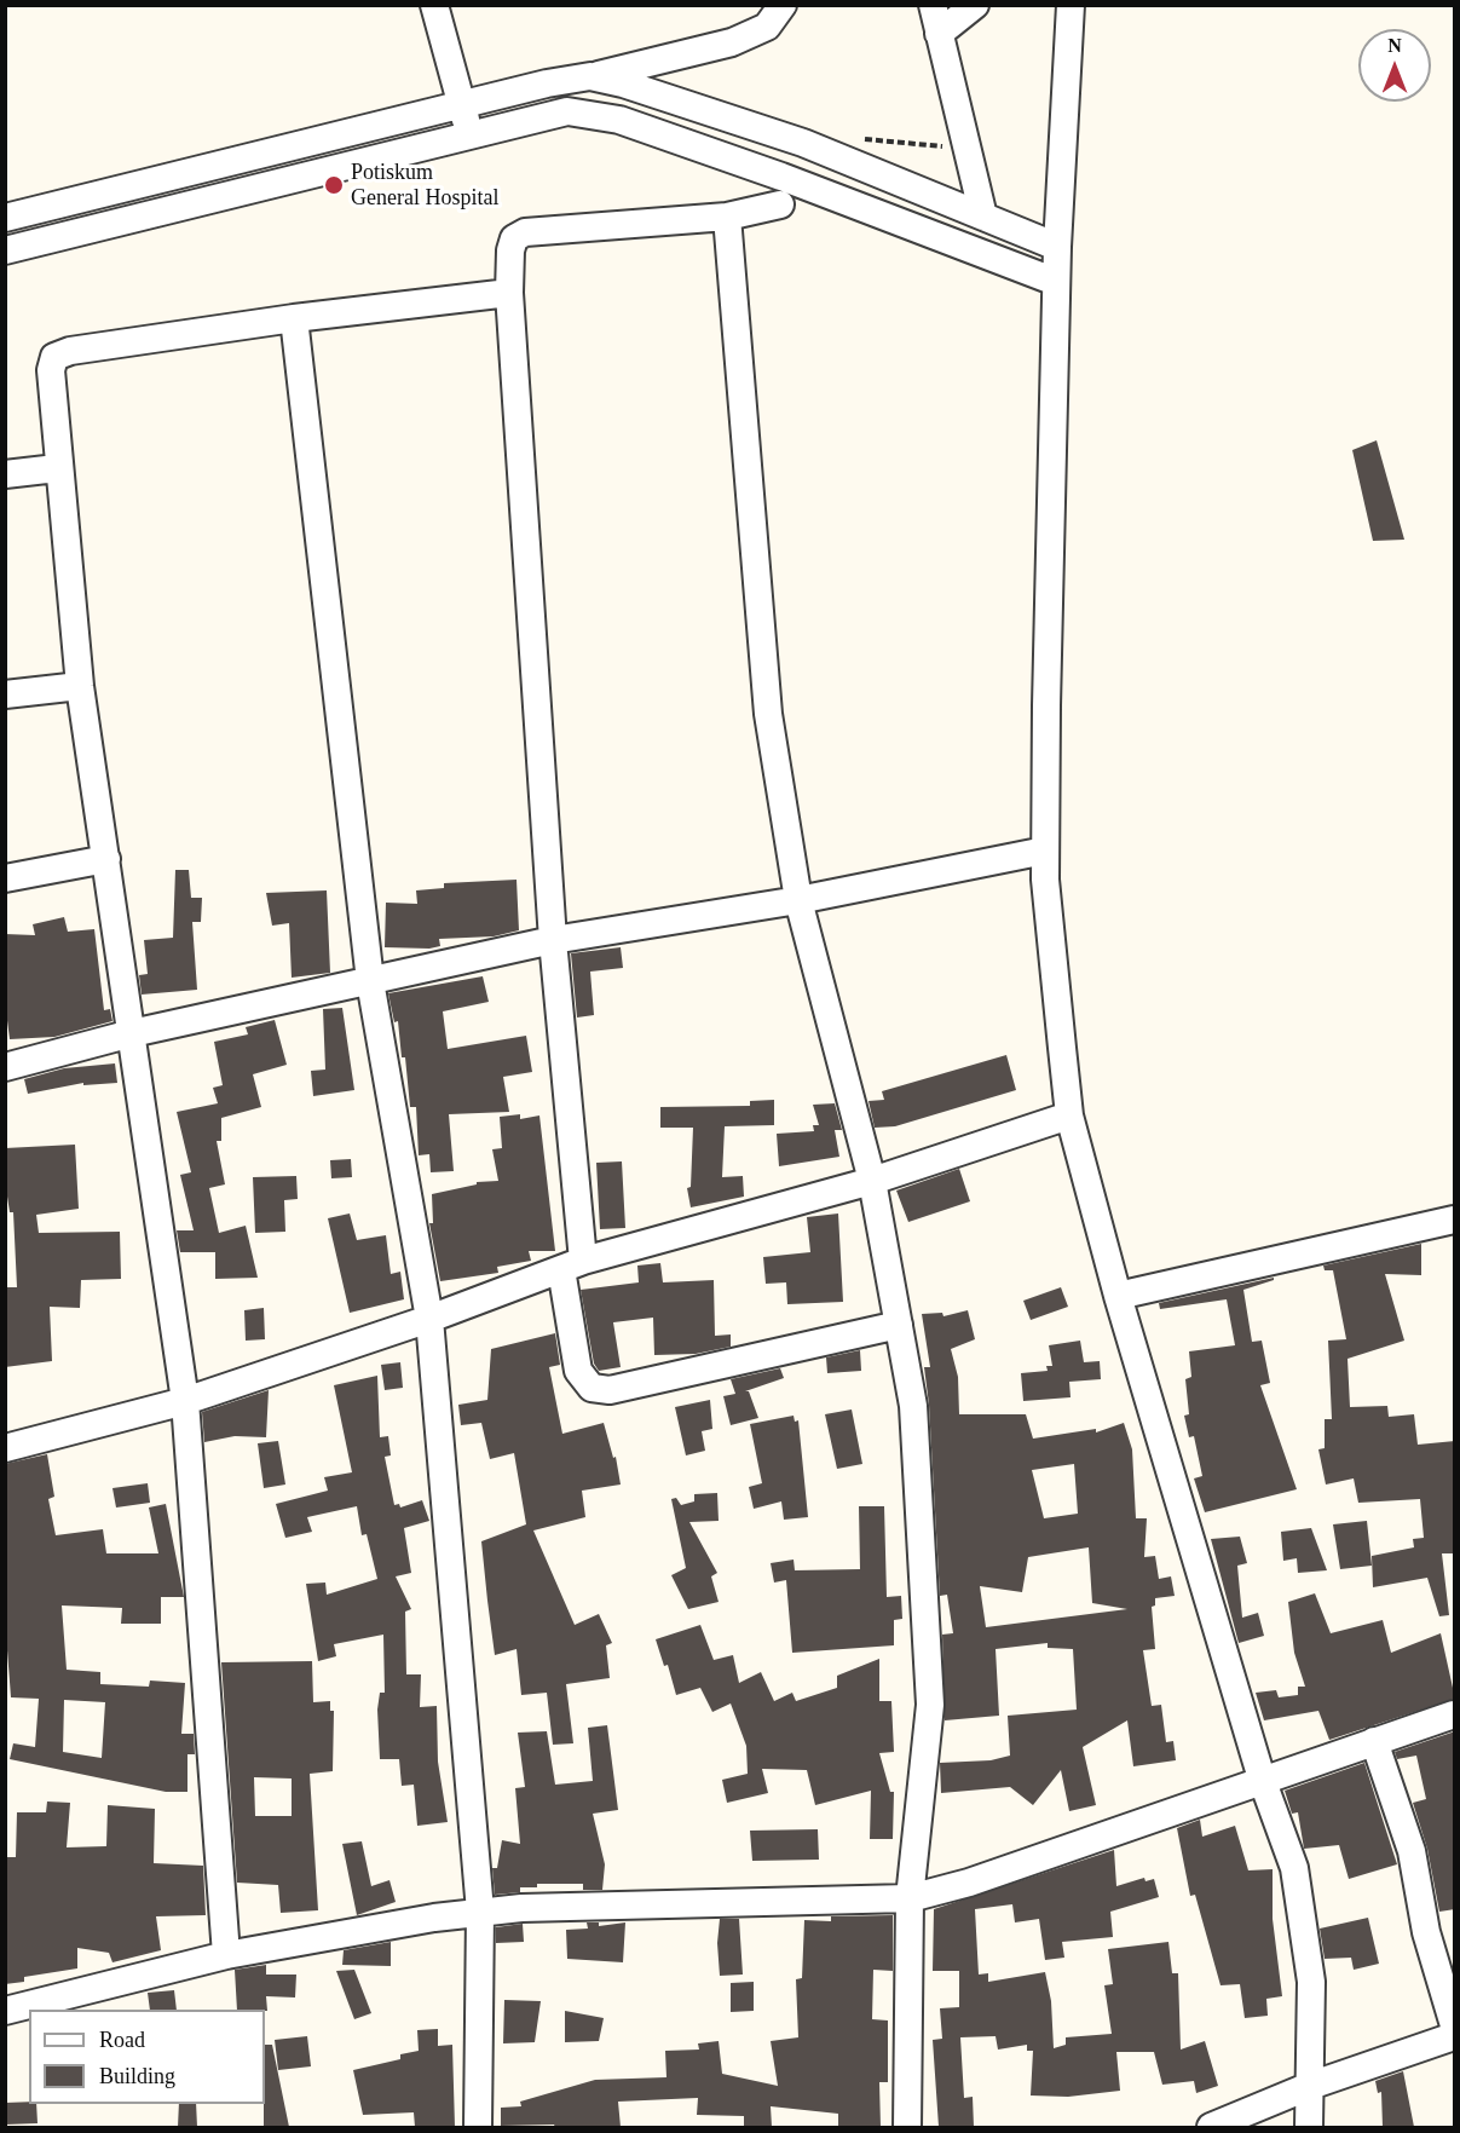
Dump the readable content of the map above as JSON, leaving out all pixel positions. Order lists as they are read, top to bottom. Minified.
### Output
{"places":["Potiskum General Hospital"],"legend":["Road","Building"],"north":"top"}
